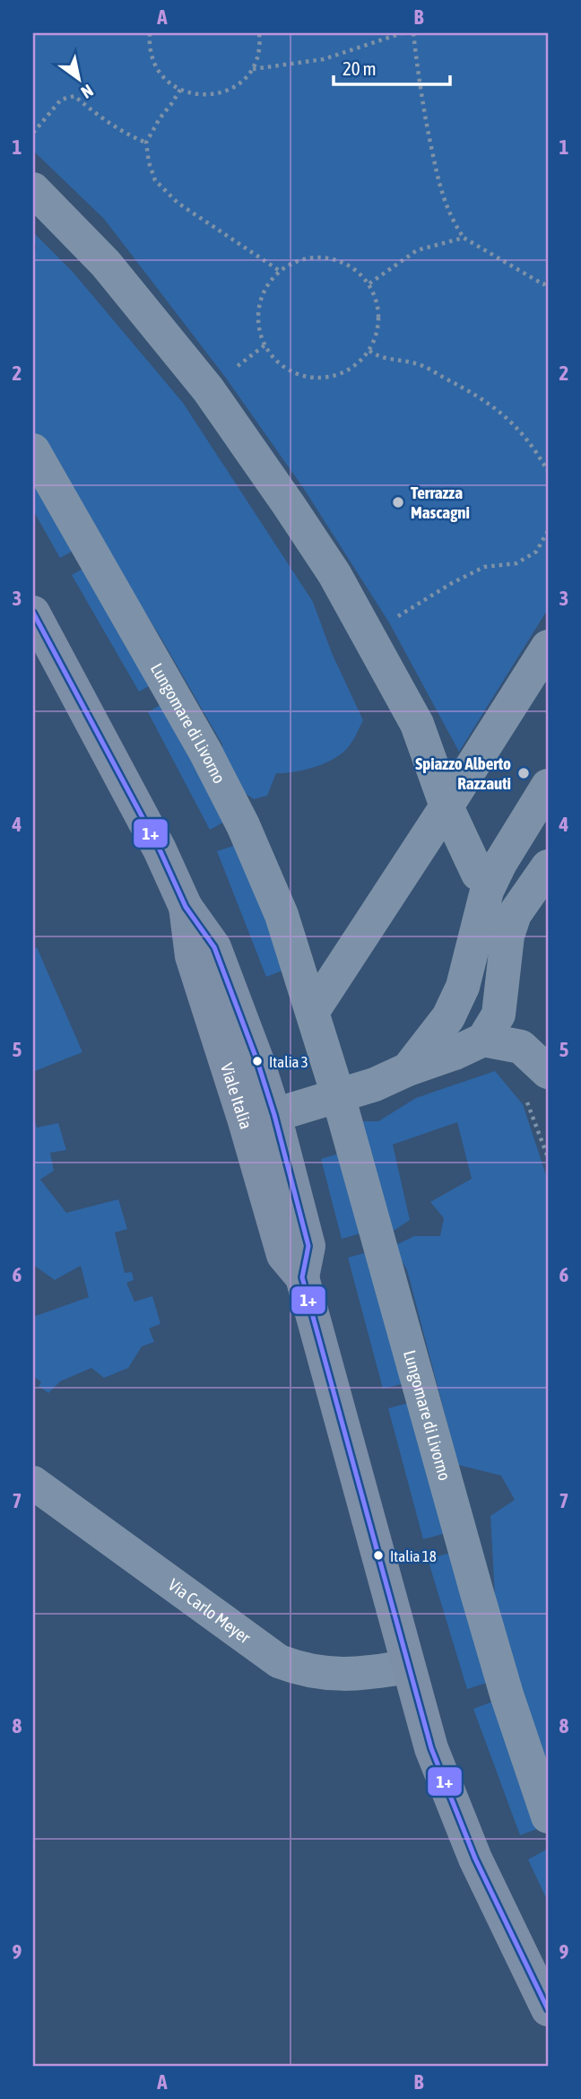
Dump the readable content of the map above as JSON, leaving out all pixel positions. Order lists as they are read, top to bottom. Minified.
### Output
{"streets":{"main road":["Viale Italia"],"street":["Lungomare di Livorno","Via Carlo Meyer"]},"crossings":[["Viale Italia","Via Carlo Meyer"]],"places":["Terrazza Mascagni","Spiazzo Alberto Razzauti","Italia 3","Italia 18"],"lines":["transit line 1+"],"scale_bar":"20 m","north":"bottom right","grid":{"columns":["A","B"],"rows":["1","2","3","4","5","6","7","8","9"]}}
